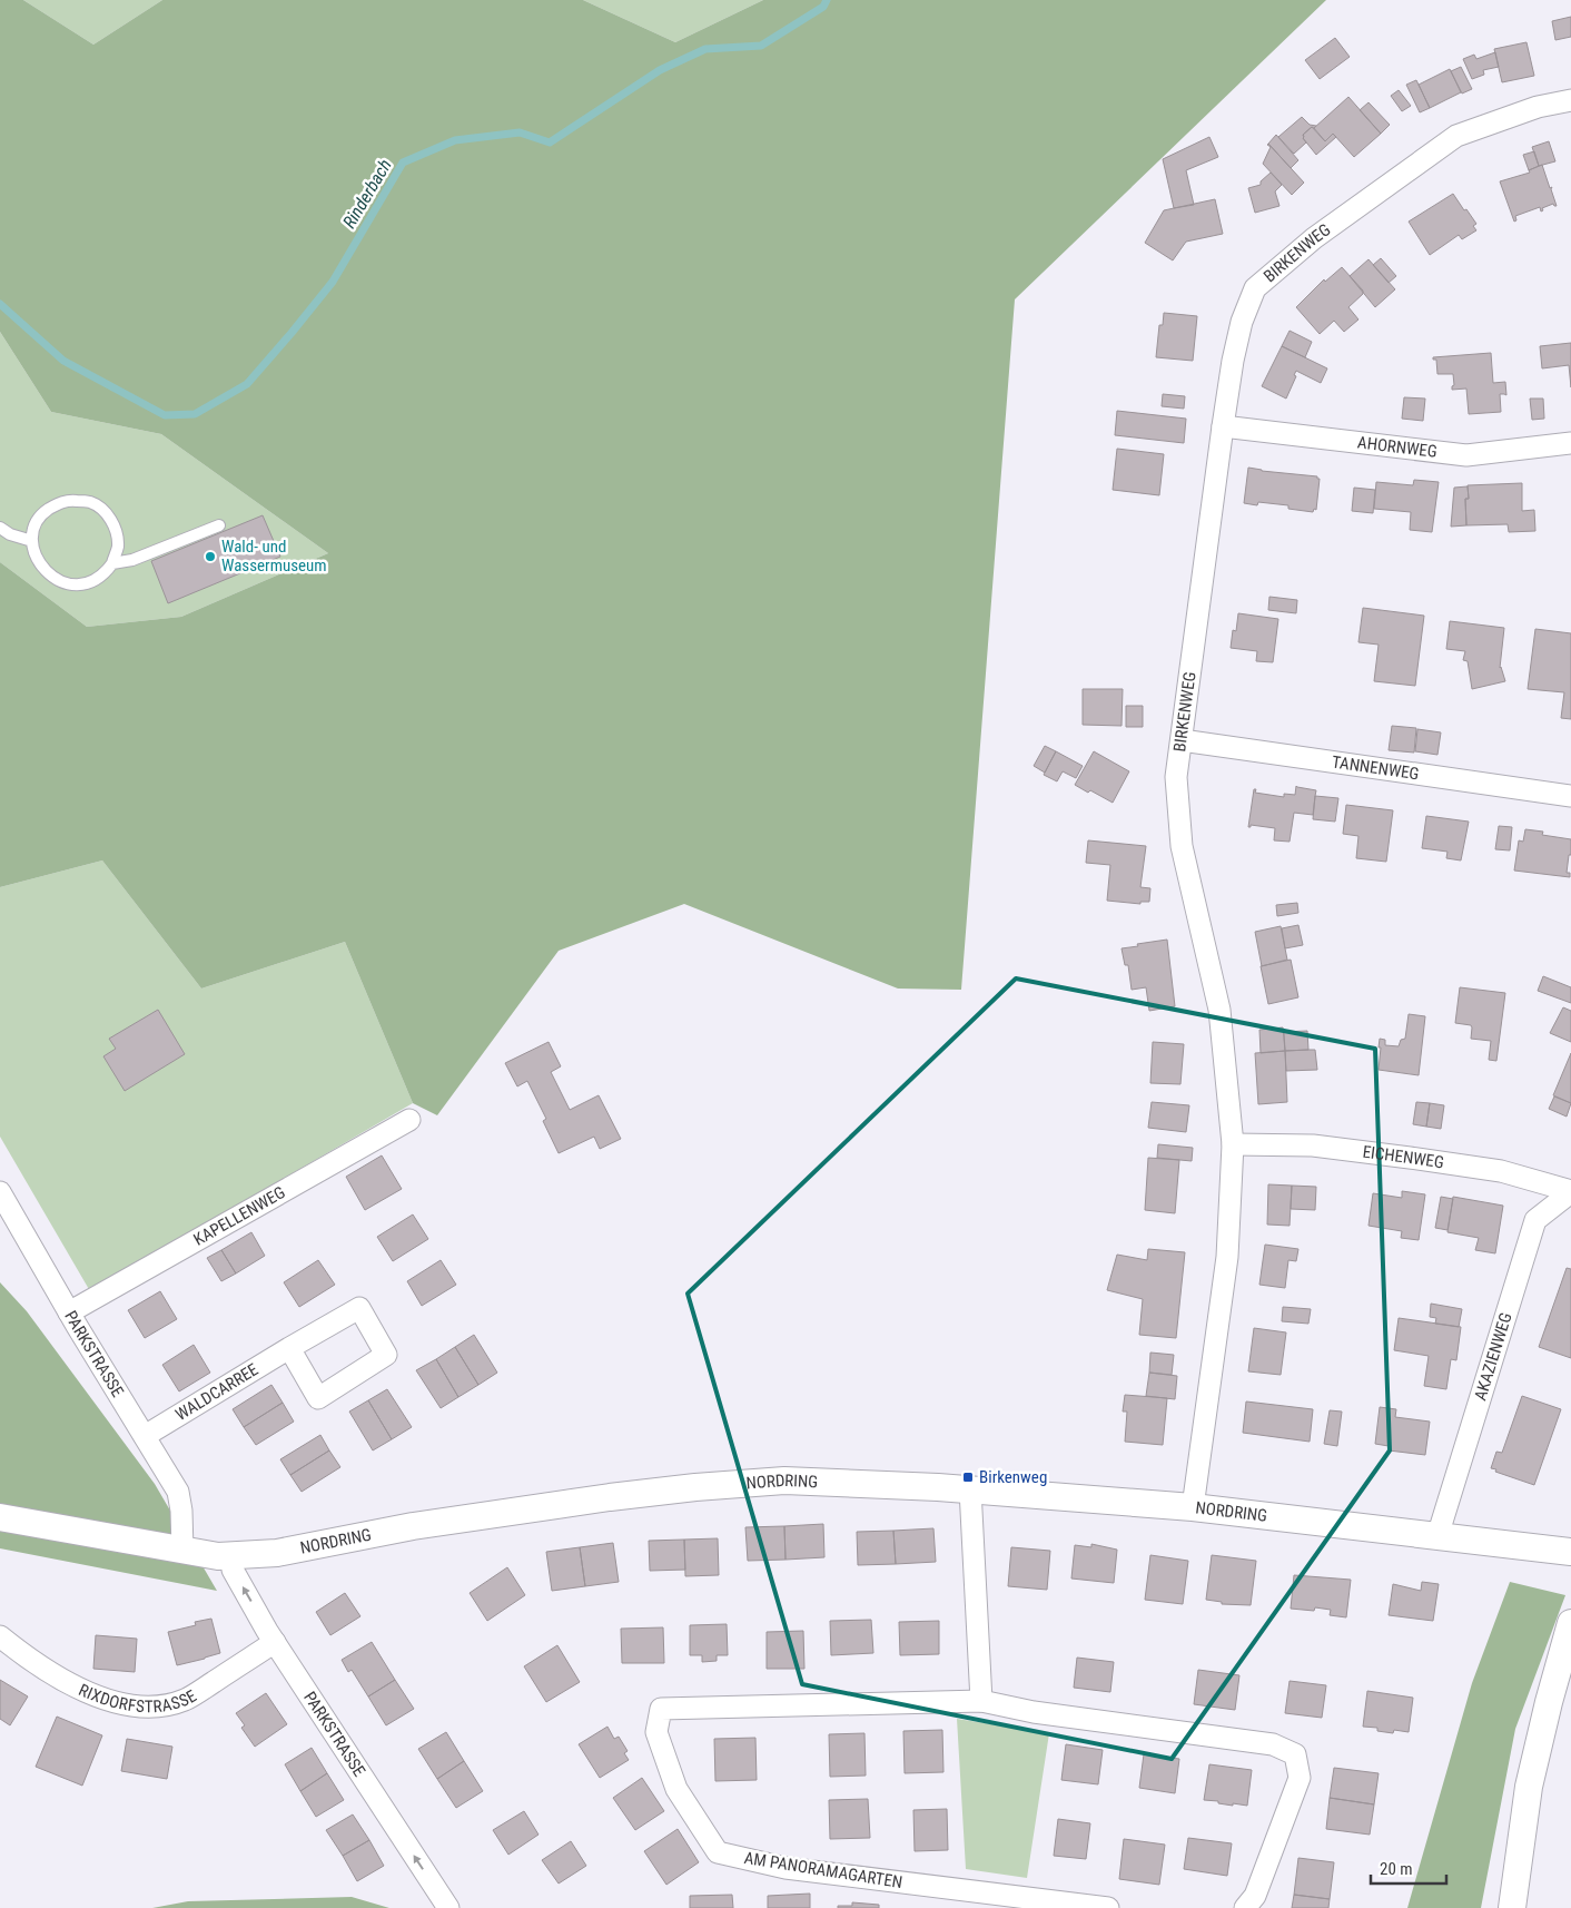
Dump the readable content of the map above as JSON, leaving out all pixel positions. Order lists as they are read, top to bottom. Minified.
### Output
{"streets":{"street":["BIRKENWEG","AHORNWEG","TANNENWEG","EICHENWEG","KAPELLENWEG","PARKSTRASSE","AKAZIENWEG","WALDCARREE","NORDRING","RIXDORFSTRASSE","AM PANORAMAGARTEN"]},"crossings":[["BIRKENWEG","AHORNWEG"],["BIRKENWEG","TANNENWEG"],["BIRKENWEG","EICHENWEG"],["BIRKENWEG","NORDRING"],["EICHENWEG","AKAZIENWEG"],["KAPELLENWEG","PARKSTRASSE"],["PARKSTRASSE","WALDCARREE"],["PARKSTRASSE","NORDRING"],["PARKSTRASSE","RIXDORFSTRASSE"],["AKAZIENWEG","NORDRING"]],"one_way":["PARKSTRASSE"],"water":["Rinderbach"],"places":{"other":["Wald- und Wassermuseum"],"transit":["Birkenweg"]},"scale_bar":"20 m"}
